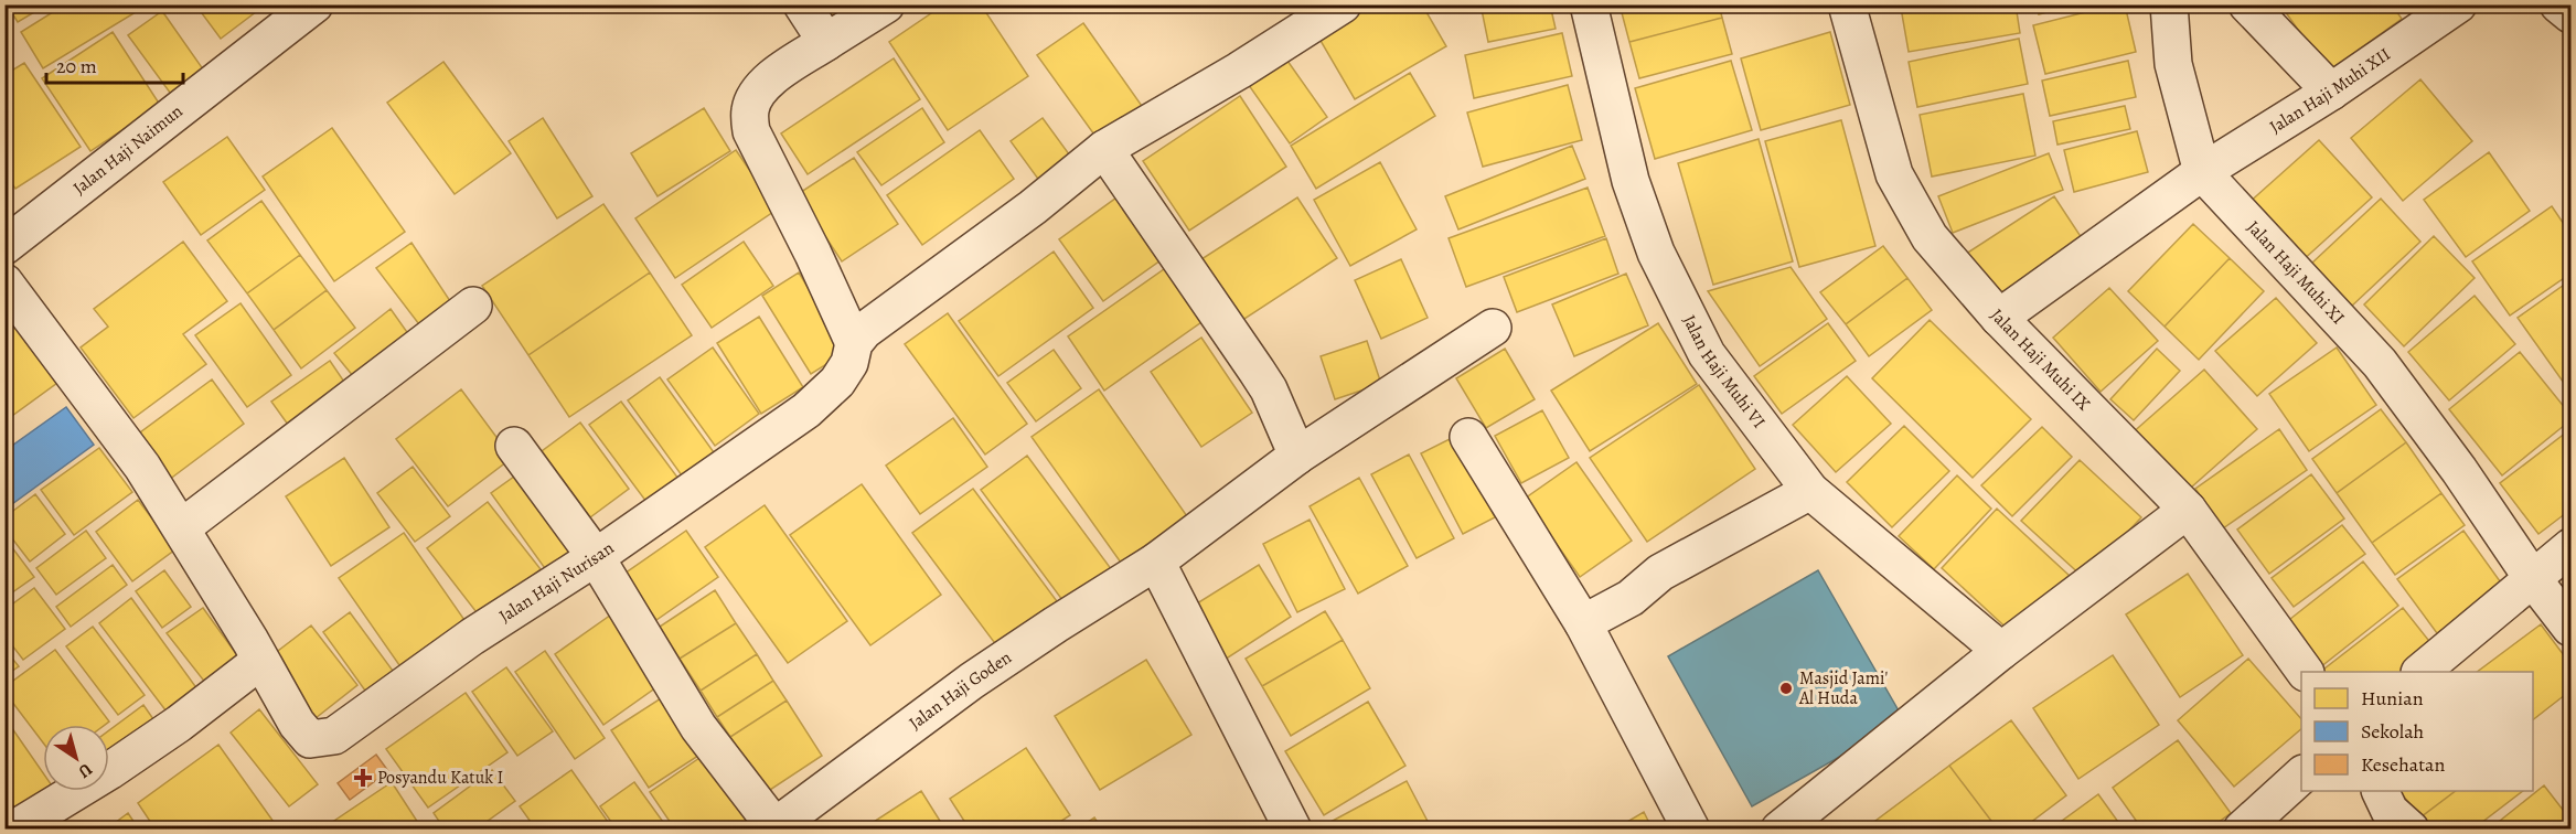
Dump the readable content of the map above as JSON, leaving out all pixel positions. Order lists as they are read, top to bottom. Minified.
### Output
{"streets":{"street":["Jalan Haji Muhi XII","Jalan Haji Naimun","Jalan Haji Muhi XI","Jalan Haji Muhi IX","Jalan Haji Muhi VI","Jalan Haji Nurisan","Jalan Haji Goden"]},"crossings":[["Jalan Haji Muhi XII","Jalan Haji Muhi XI"]],"places":{"other":["Masjid Jami' Al Huda"],"health":["Posyandu Katuk I"]},"legend":["Hunian","Sekolah","Kesehatan"],"scale_bar":"20 m","north":"bottom right"}
